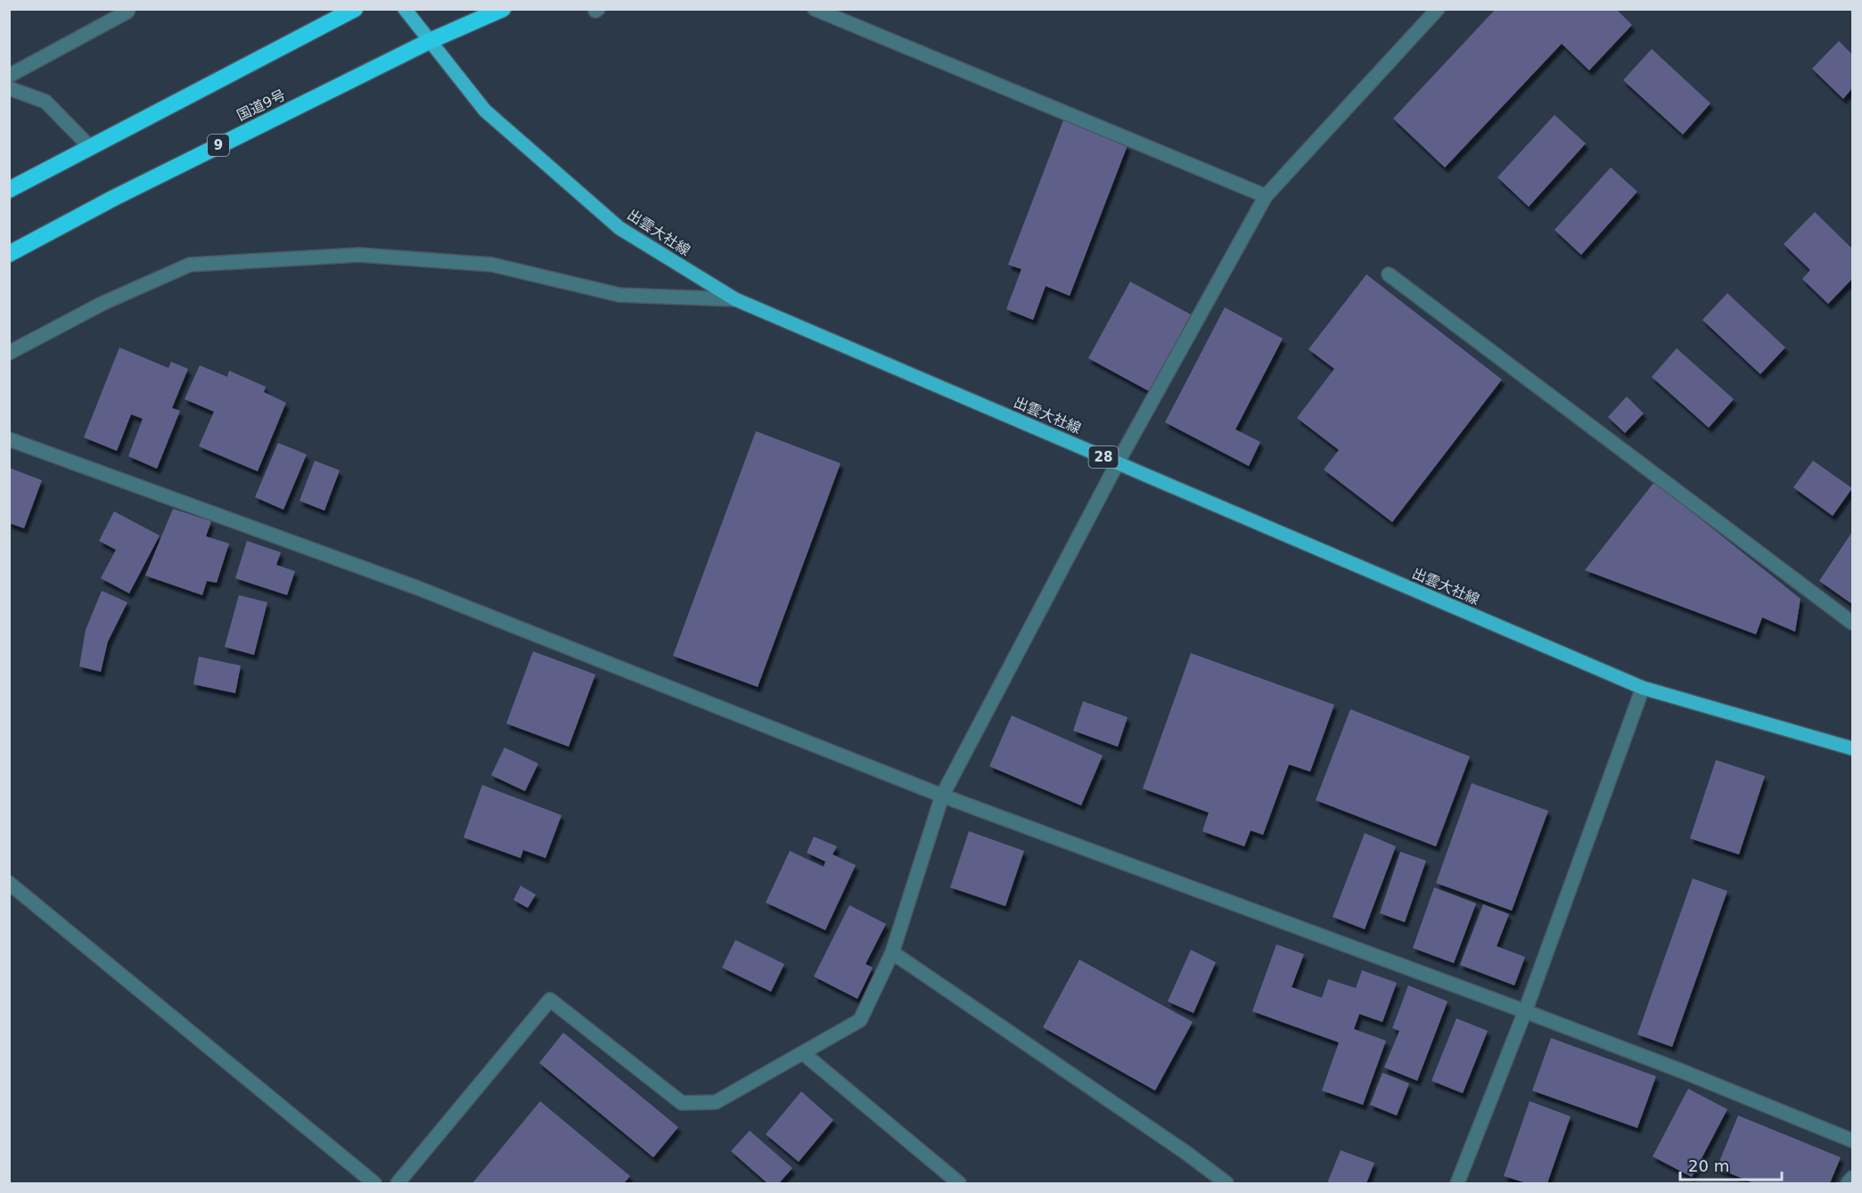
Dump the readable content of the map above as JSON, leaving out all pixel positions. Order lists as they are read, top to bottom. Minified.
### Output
{"streets":{"highway":["国道9号","9"],"main road":["出雲大社線","28"]},"crossings":[["国道9号","出雲大社線"]],"scale_bar":"20 m"}
